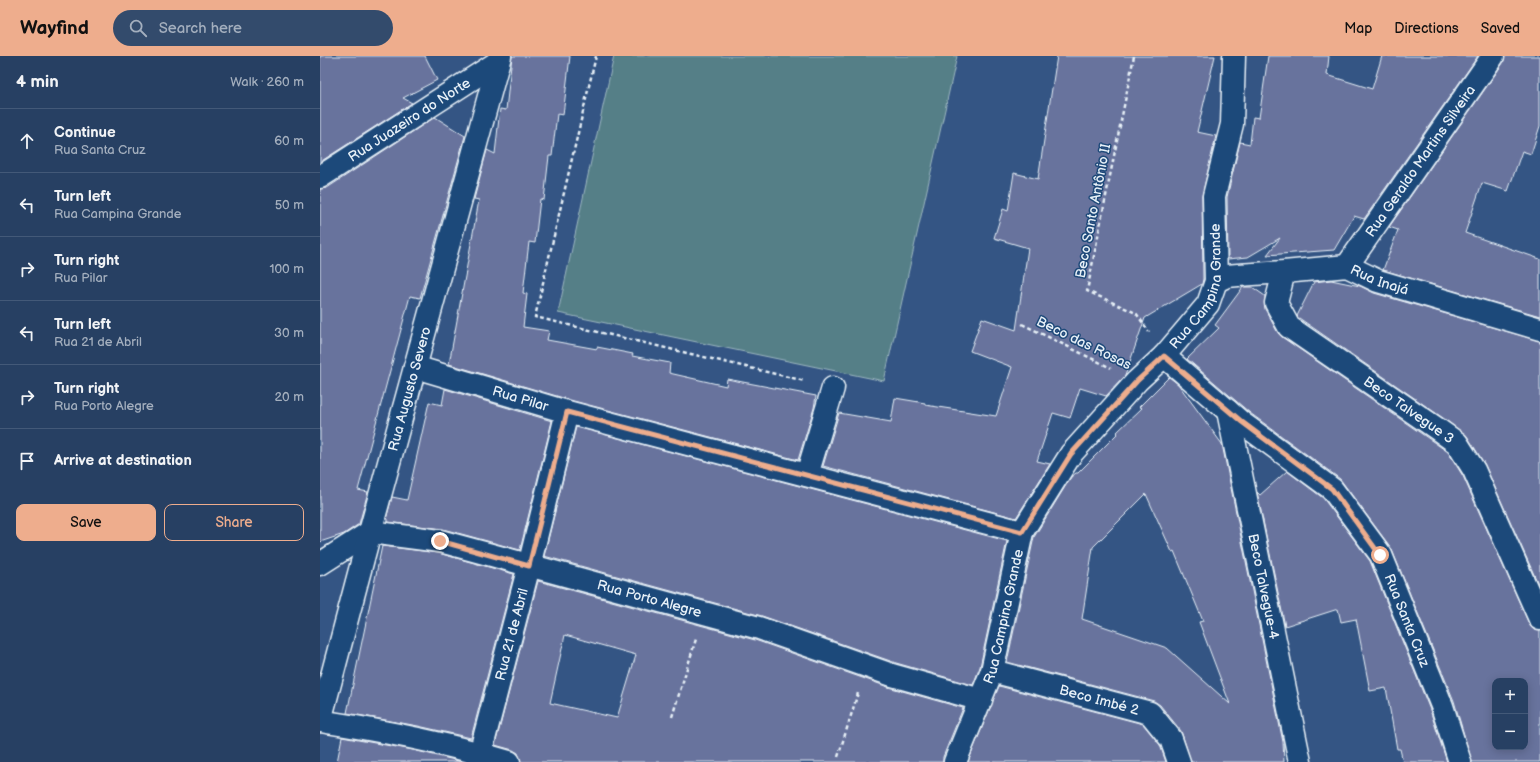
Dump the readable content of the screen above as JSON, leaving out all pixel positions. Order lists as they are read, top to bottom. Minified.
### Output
{"streets":{"street":["Rua Juazeiro do Norte","Rua Geraldo Martins Silveira","Rua Inajá","Rua Campina Grande","Rua Augusto Severo","Rua Pilar","Beco Talvegue 3","Beco Talvegue-4","Rua Porto Alegre","Rua Santa Cruz","Rua 21 de Abril","Beco Imbé 2"],"path":["Beco Santo Antônio II","Beco das Rosas"]},"crossings":[["Rua Juazeiro do Norte","Rua Augusto Severo"],["Rua Geraldo Martins Silveira","Rua Inajá"],["Beco Santo Antônio II","Rua Campina Grande"],["Beco Santo Antônio II","Rua Santa Cruz"],["Rua Inajá","Rua Campina Grande"],["Rua Inajá","Beco Talvegue 3"],["Rua Campina Grande","Beco das Rosas"],["Rua Campina Grande","Rua Pilar"],["Rua Campina Grande","Rua Porto Alegre"],["Rua Campina Grande","Rua Santa Cruz"],["Rua Campina Grande","Beco Imbé 2"],["Rua Augusto Severo","Rua Pilar"],["Rua Augusto Severo","Rua Porto Alegre"],["Rua Pilar","Rua 21 de Abril"],["Beco Talvegue-4","Rua Santa Cruz"],["Rua Porto Alegre","Rua 21 de Abril"]],"page":{"header":"Wayfind","search":"Search here","nav":["Map","Directions","Saved"],"heading":["4 min","Walk · 260 m"],"list":[["Continue","Rua Santa Cruz","60 m"],["Turn left","Rua Campina Grande","50 m"],["Turn right","Rua Pilar","100 m"],["Turn left","Rua 21 de Abril","30 m"],["Turn right","Rua Porto Alegre","20 m"],"Arrive at destination"],"buttons":["Save","Share"],"map_buttons":["+","−"]}}
